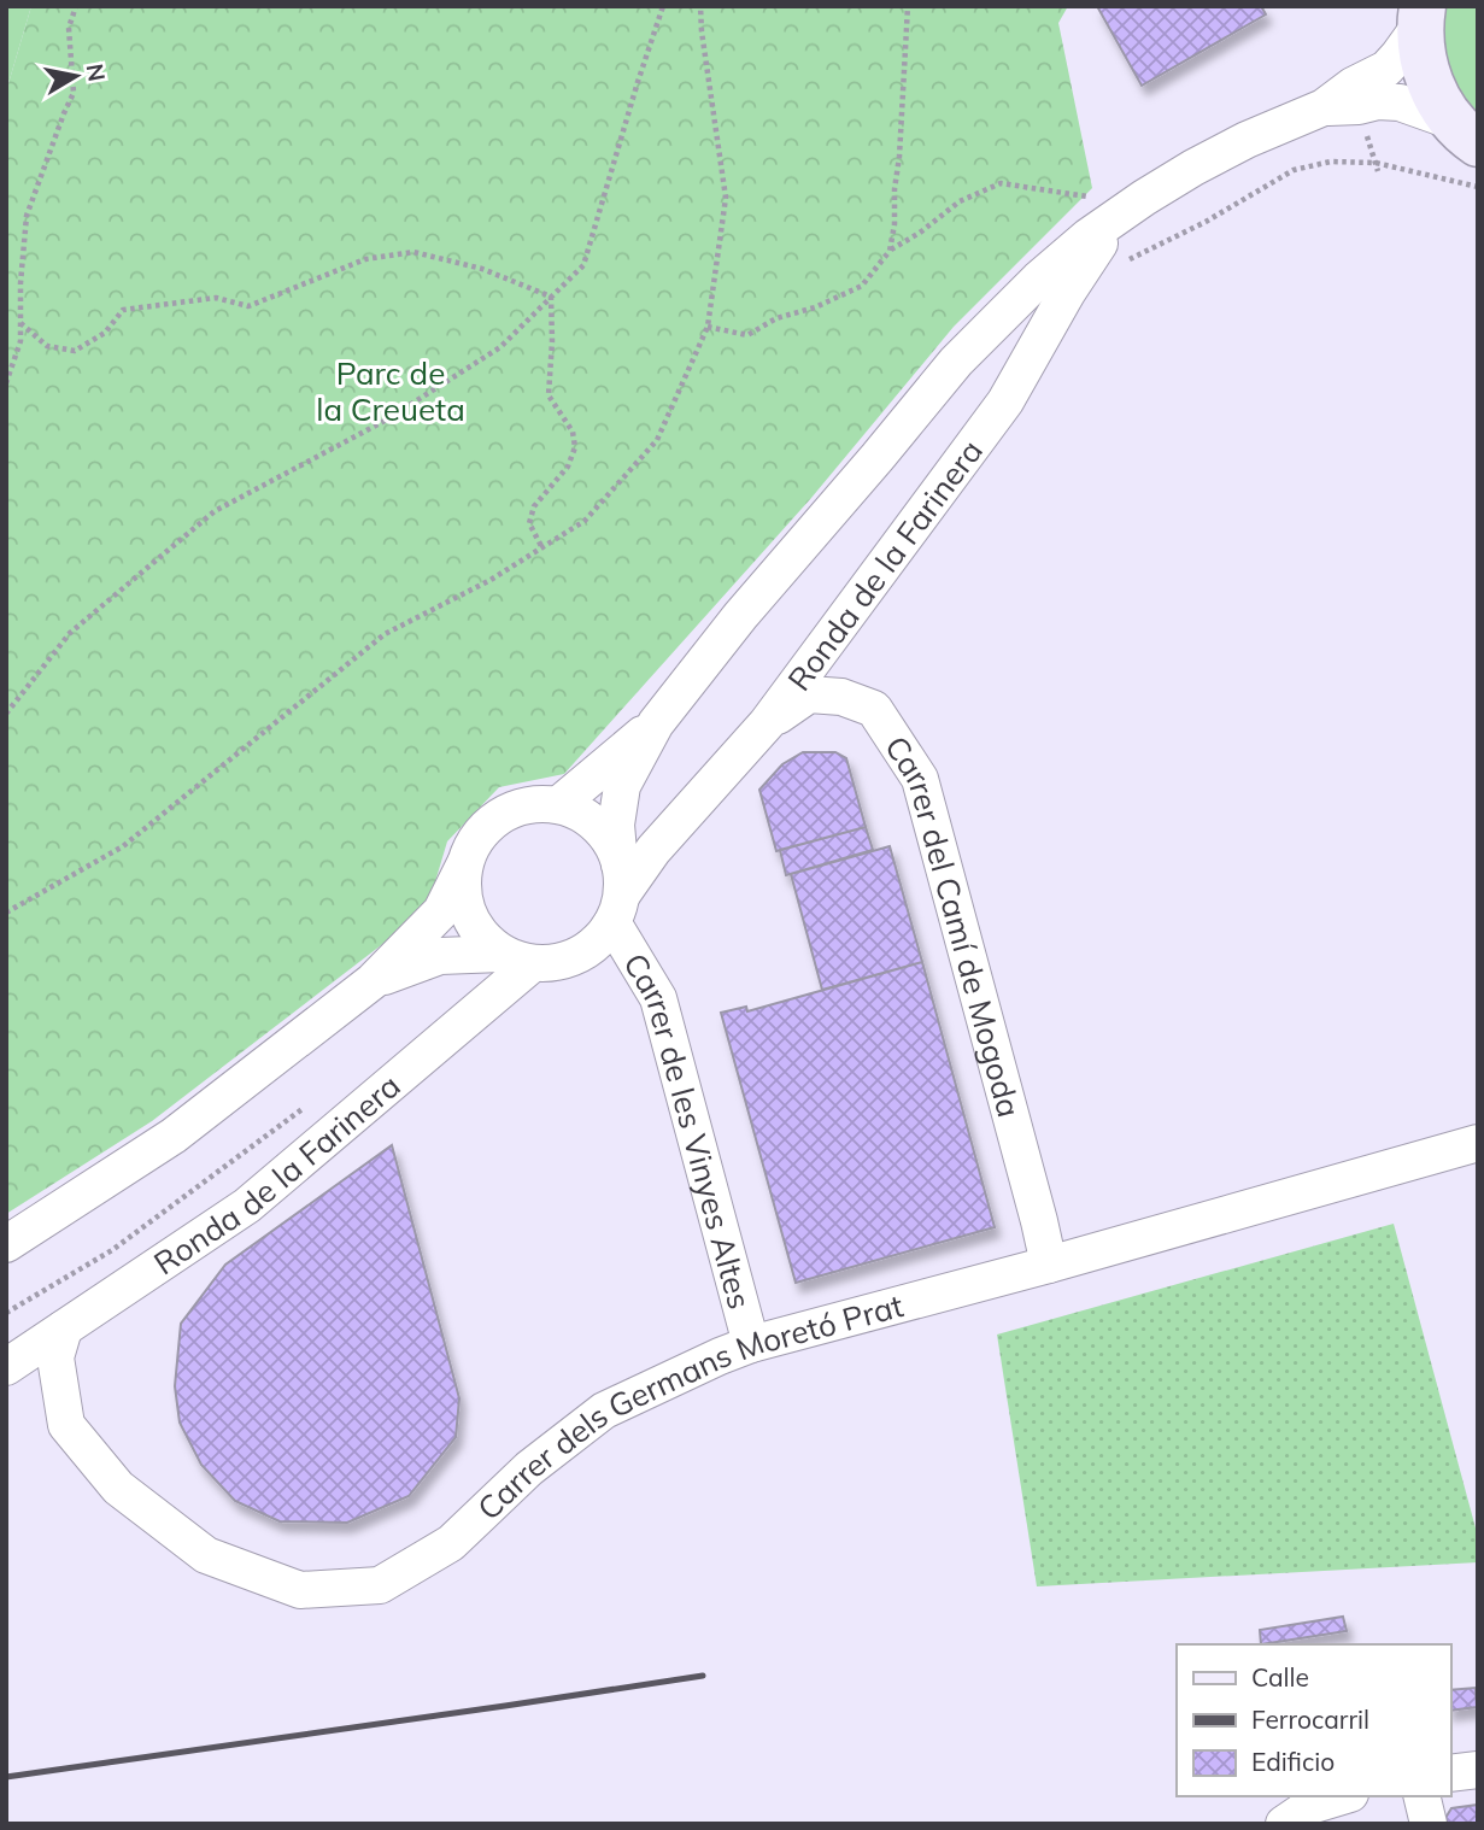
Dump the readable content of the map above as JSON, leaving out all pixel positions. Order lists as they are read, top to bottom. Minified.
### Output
{"streets":{"street":["Ronda de la Farinera","Carrer del Camí de Mogoda","Carrer de les Vinyes Altes","Carrer dels Germans Moretó Prat"]},"crossings":[["Ronda de la Farinera","Carrer del Camí de Mogoda"],["Ronda de la Farinera","Carrer de les Vinyes Altes"],["Ronda de la Farinera","Carrer dels Germans Moretó Prat"],["Carrer del Camí de Mogoda","Carrer dels Germans Moretó Prat"],["Carrer de les Vinyes Altes","Carrer dels Germans Moretó Prat"]],"parks":["Parc de la Creueta"],"legend":["Calle","Ferrocarril","Edificio"],"north":"right"}
